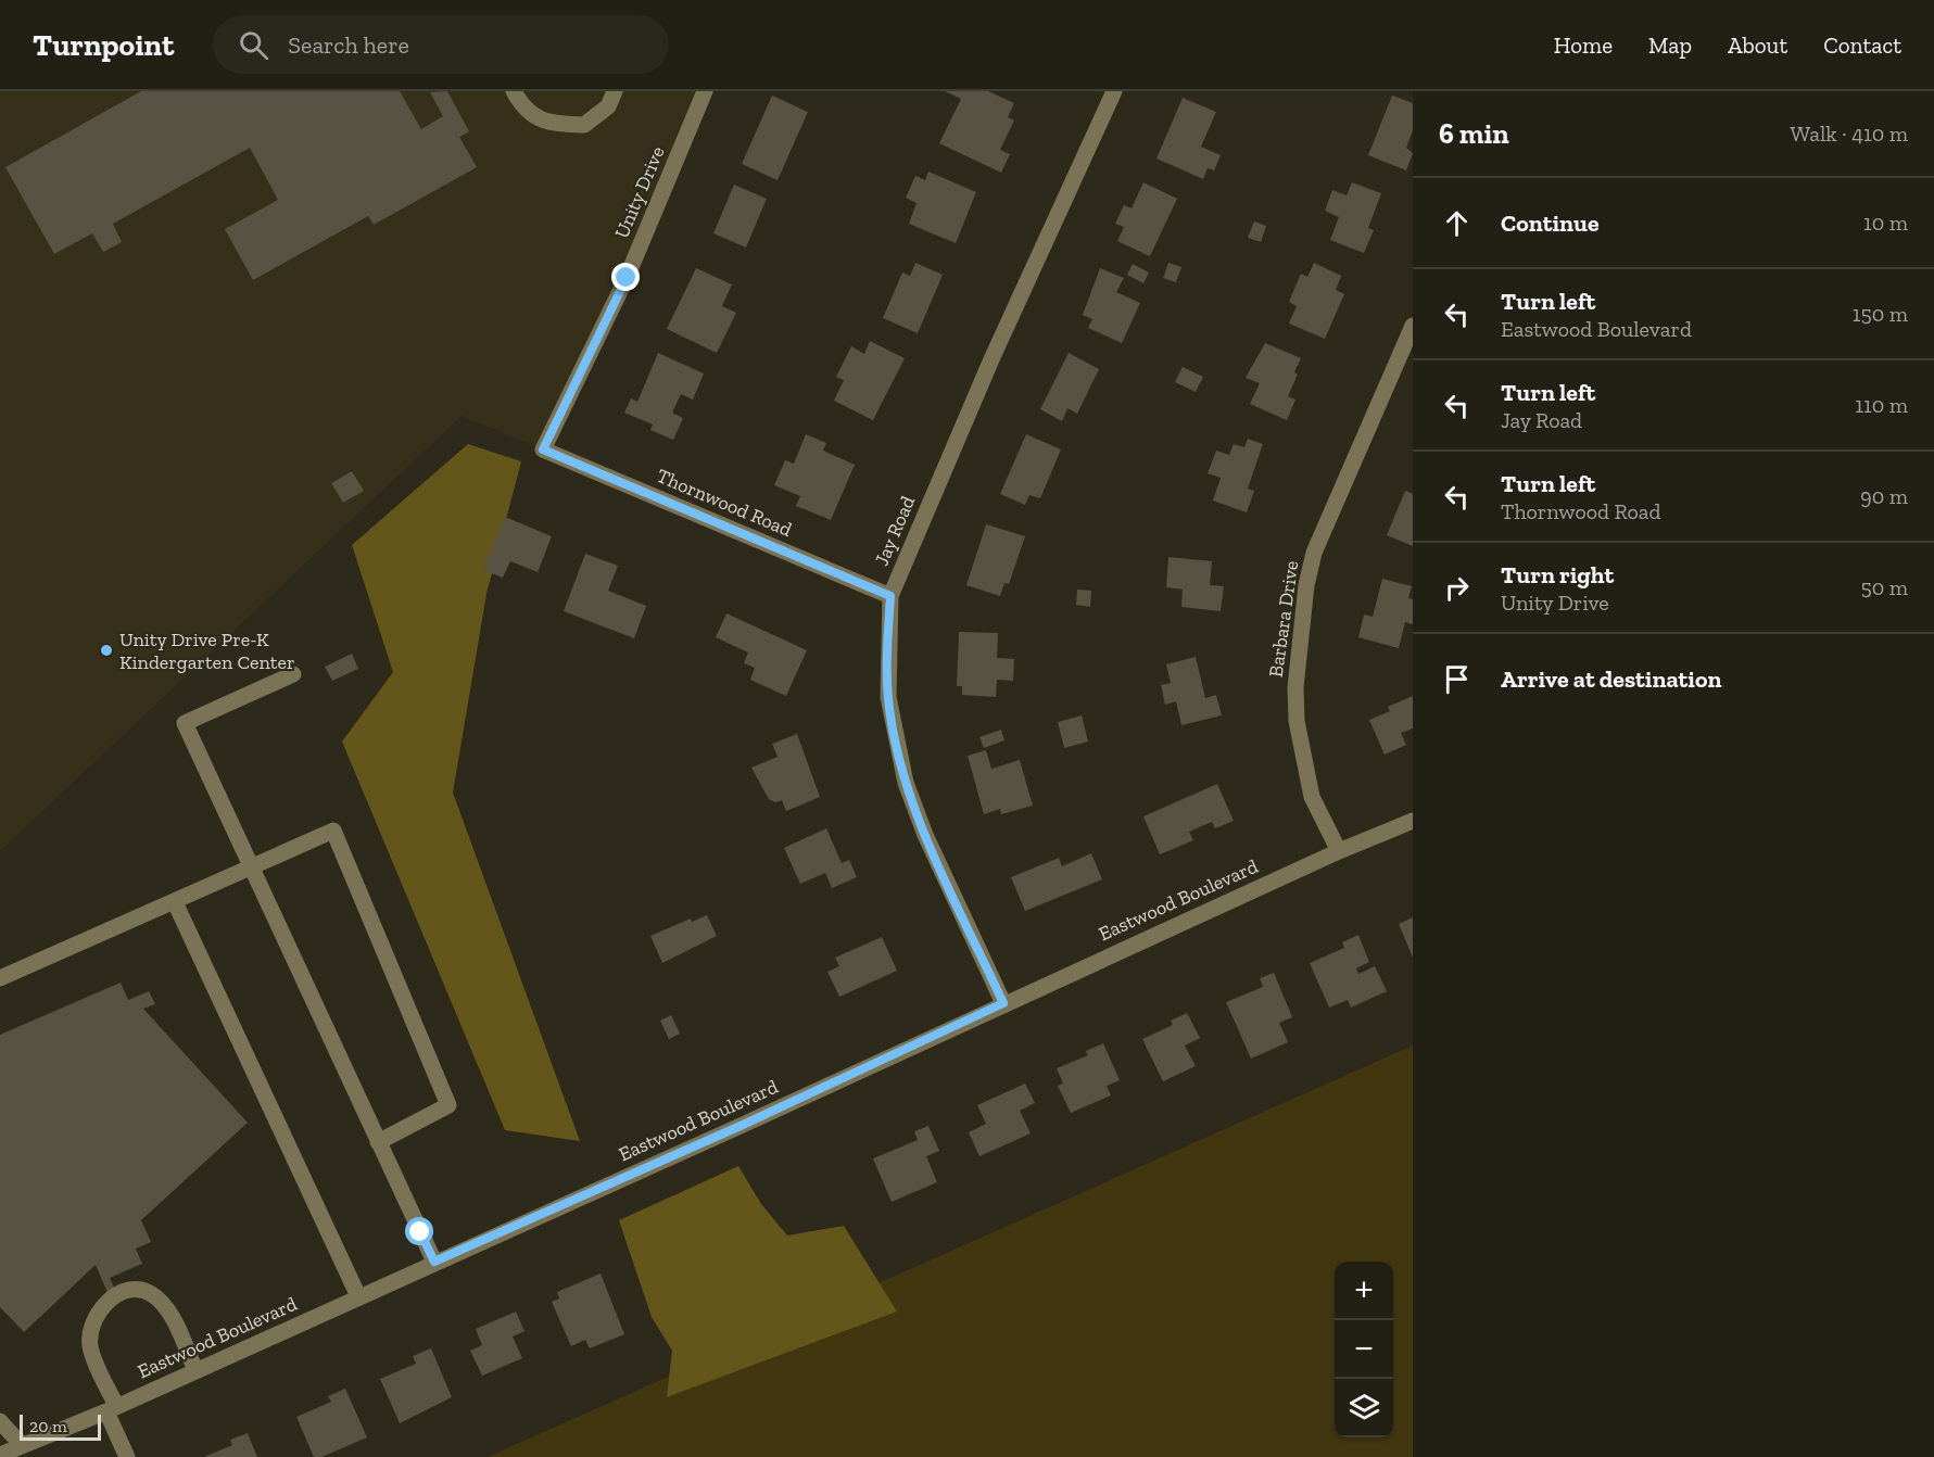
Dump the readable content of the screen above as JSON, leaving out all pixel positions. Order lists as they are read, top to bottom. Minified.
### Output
{"streets":{"street":["Unity Drive","Thornwood Road","Jay Road","Barbara Drive","Eastwood Boulevard"]},"crossings":[["Unity Drive","Thornwood Road"],["Thornwood Road","Jay Road"],["Jay Road","Eastwood Boulevard"],["Barbara Drive","Eastwood Boulevard"]],"places":["Unity Drive Pre-K Kindergarten Center"],"scale_bar":"20 m","page":{"header":"Turnpoint","search":"Search here","nav":["Home","Map","About","Contact"],"heading":["6 min","Walk · 410 m"],"list":[["Continue","10 m"],["Turn left","Eastwood Boulevard","150 m"],["Turn left","Jay Road","110 m"],["Turn left","Thornwood Road","90 m"],["Turn right","Unity Drive","50 m"],"Arrive at destination"],"map_buttons":["+","−"],"scale":"20 m"}}
